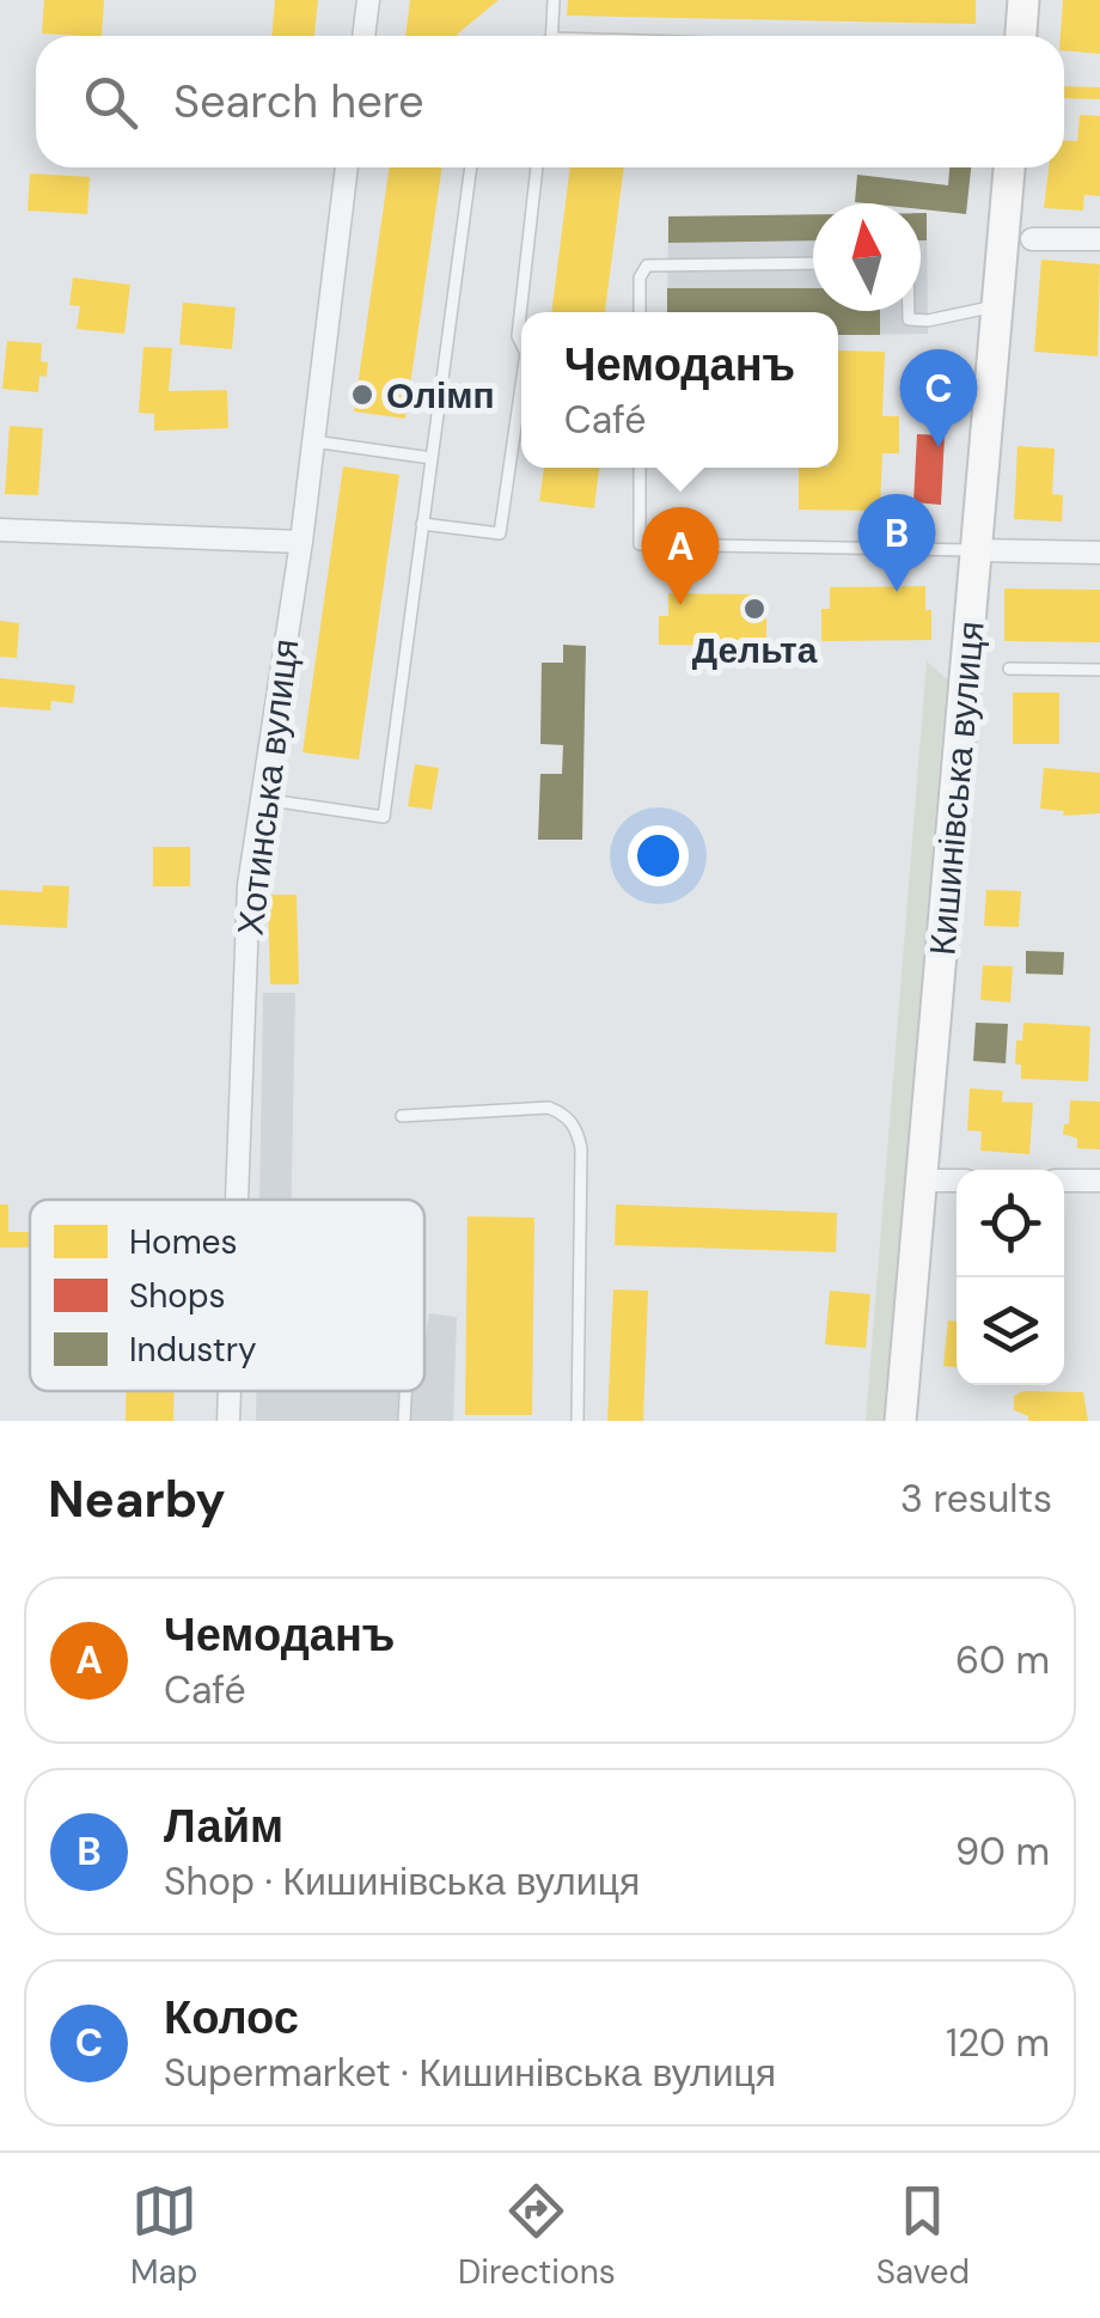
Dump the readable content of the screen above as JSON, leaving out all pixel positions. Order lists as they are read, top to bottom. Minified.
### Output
{"streets":{"street":["Хотинська вулиця","Кишинівська вулиця"]},"places":["Олімп","Дельта"],"legend":["Homes","Shops","Industry"],"north":"top","page":{"search":"Search here","popup":["Чемоданъ","Café"],"pins":["C","B","A"],"heading":["Nearby","3 results"],"list":[{"mark":"A","name":"Чемоданъ","note":"Café","value":"60 m"},{"mark":"B","name":"Лайм","note":"Shop · Кишинівська вулиця","value":"90 m"},{"mark":"C","name":"Колос","note":"Supermarket · Кишинівська вулиця","value":"120 m"}],"nav":["Map","Directions","Saved"]}}
